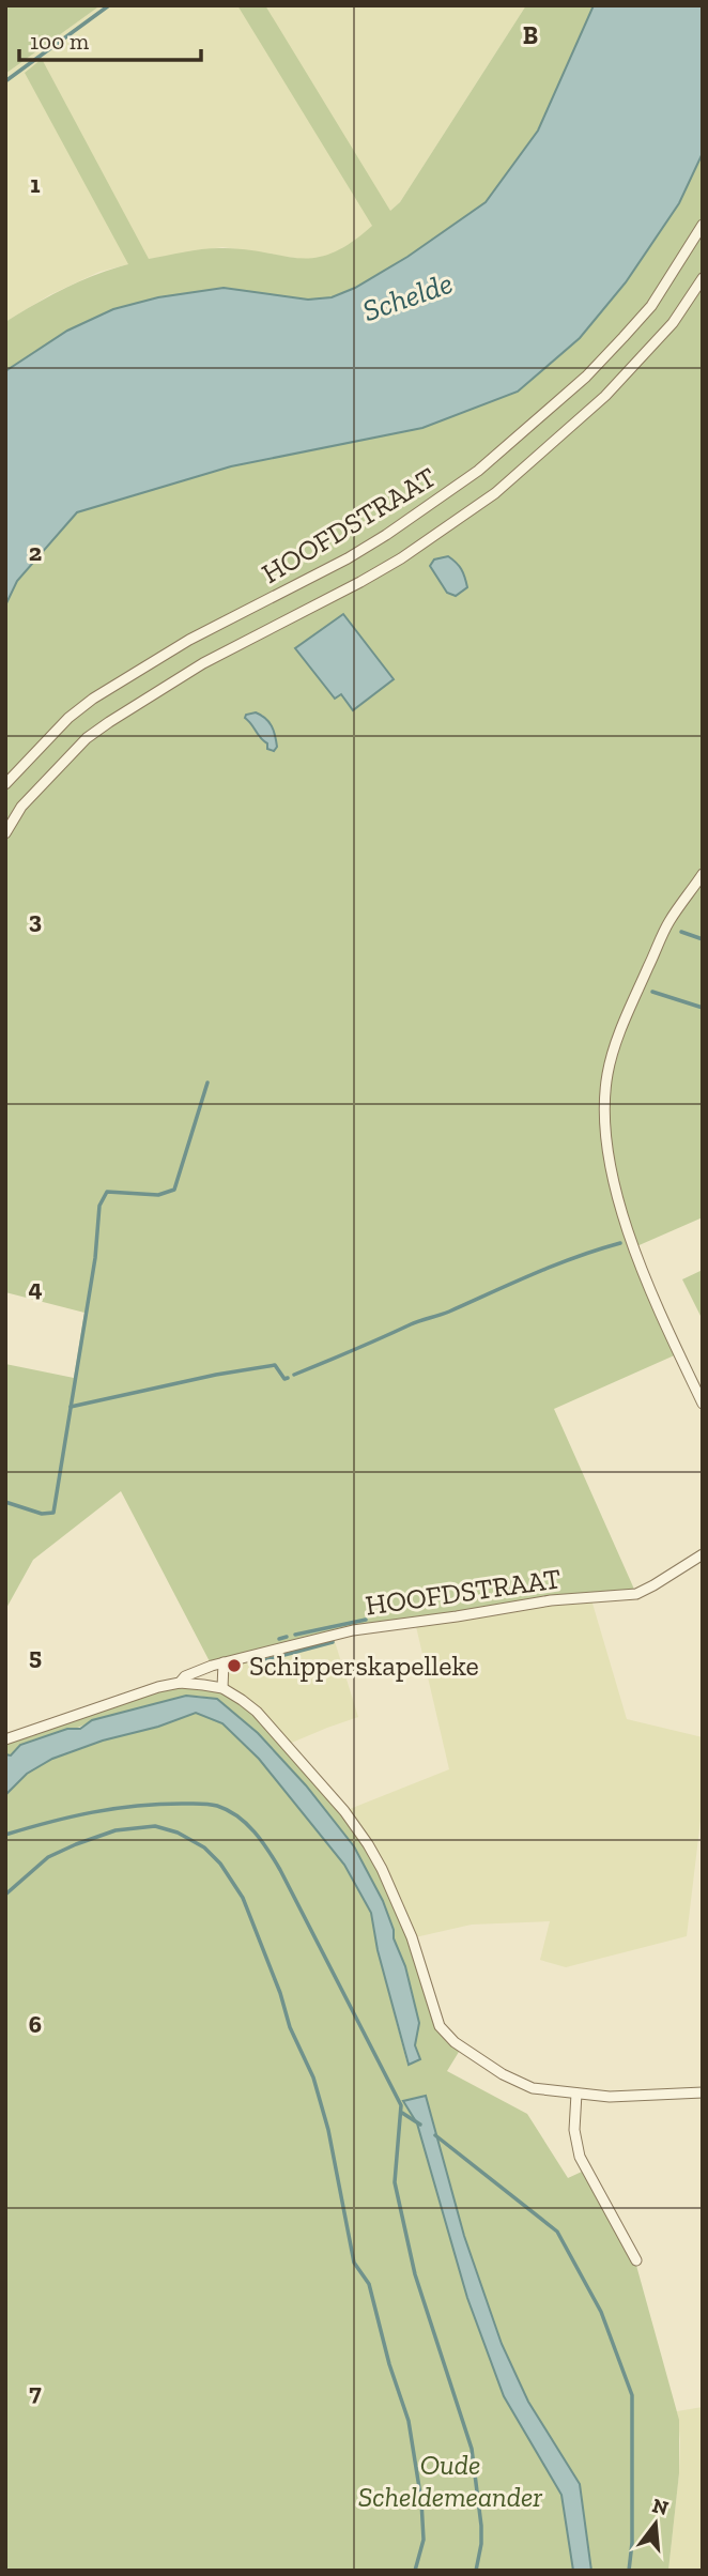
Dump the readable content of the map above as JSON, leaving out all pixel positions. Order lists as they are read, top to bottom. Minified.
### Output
{"streets":{"street":["HOOFDSTRAAT"]},"water":["Schelde"],"parks":["Oude Scheldemeander"],"places":["Schipperskapelleke"],"scale_bar":"100 m","north":"top","grid":{"columns":["B"],"rows":["1","2","3","4","5","6","7"]}}
